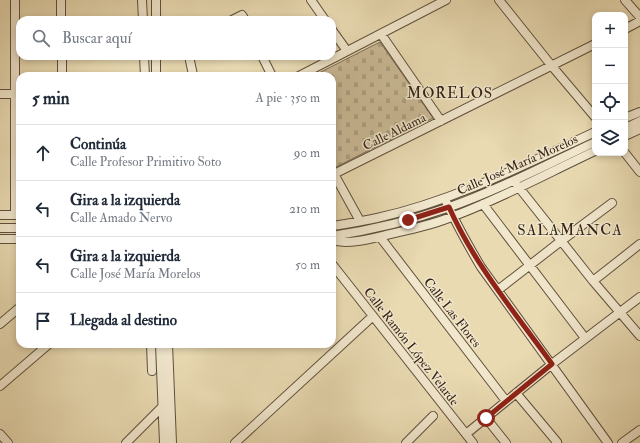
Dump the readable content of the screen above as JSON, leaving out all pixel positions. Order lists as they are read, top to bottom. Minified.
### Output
{"streets":{"street":["Calle Aldama","Calle José María Morelos","Calle Las Flores","Calle Ramón López Velarde"]},"districts":["MORELOS","SALAMANCA"],"page":{"map_buttons":["+","−"],"search":"Buscar aquí","heading":["5 min","A pie · 350 m"],"list":[["Continúa","Calle Profesor Primitivo Soto","90 m"],["Gira a la izquierda","Calle Amado Nervo","210 m"],["Gira a la izquierda","Calle José María Morelos","50 m"],"Llegada al destino"]}}
